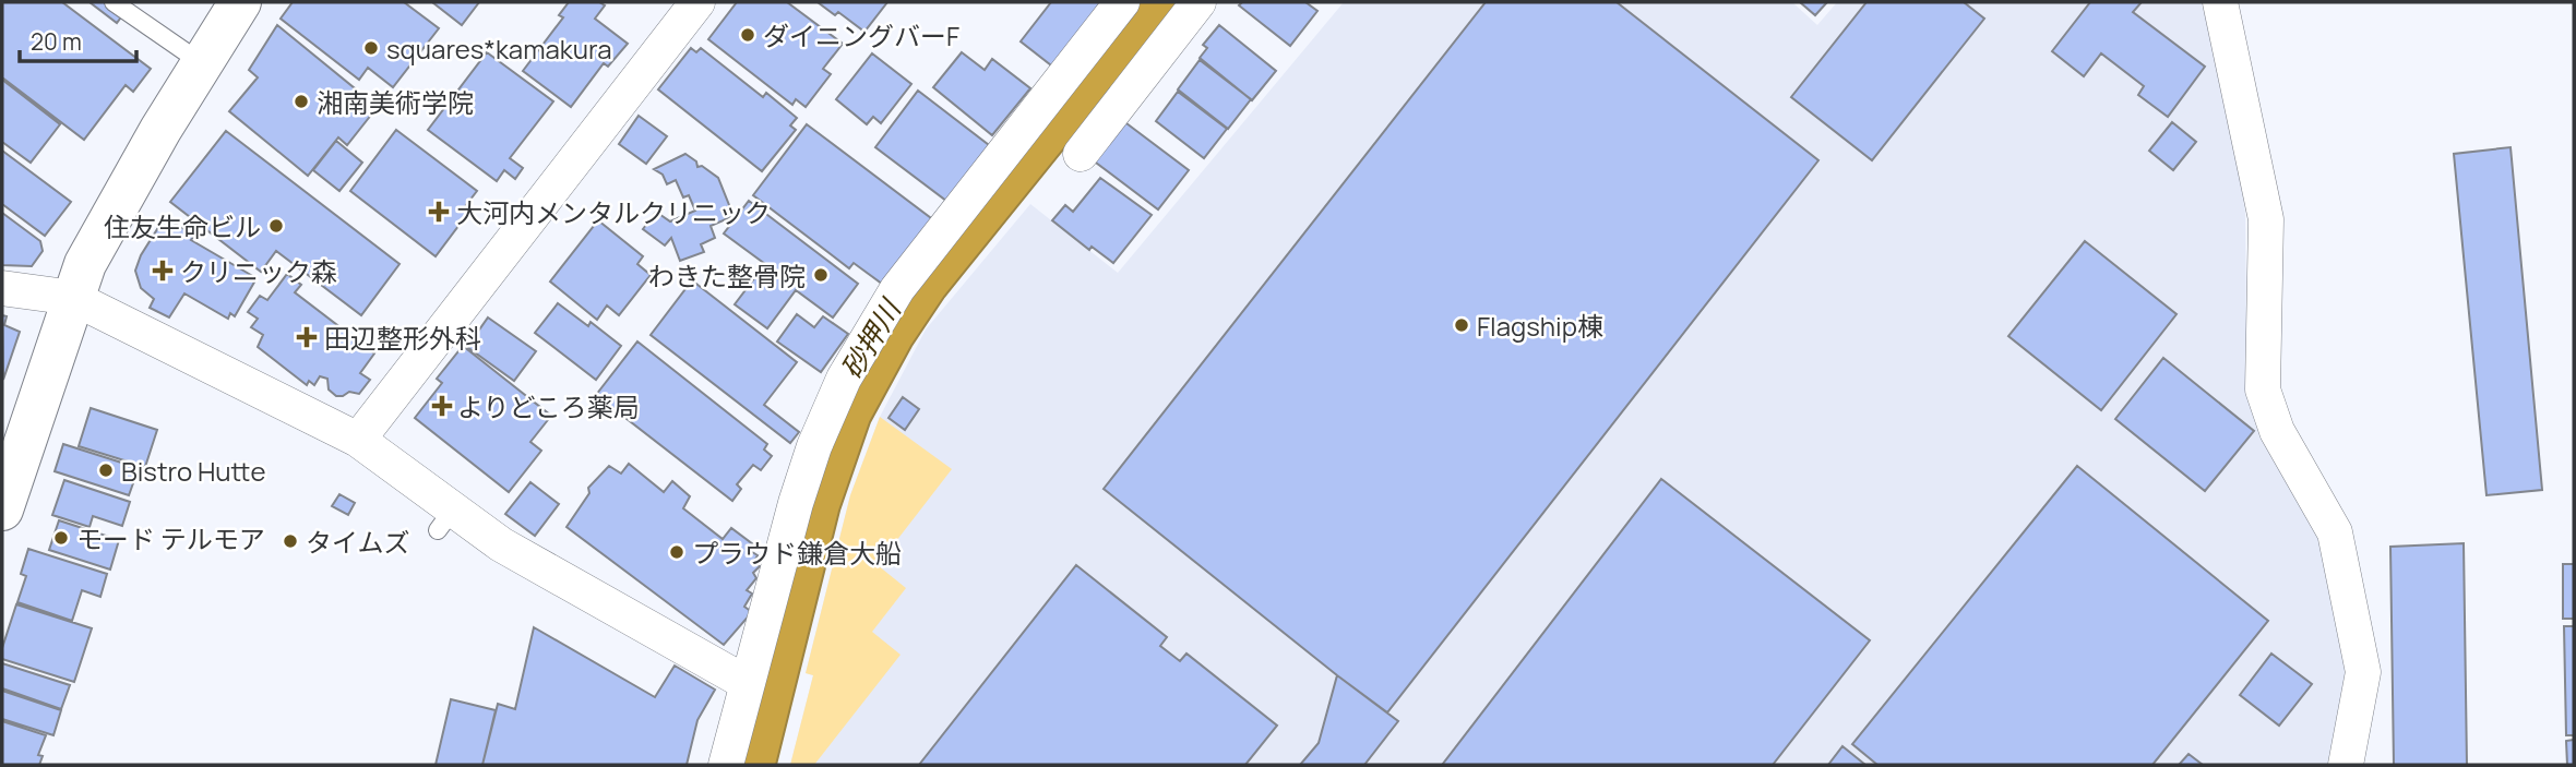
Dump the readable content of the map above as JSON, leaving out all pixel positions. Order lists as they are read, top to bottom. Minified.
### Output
{"water":["砂押川"],"places":{"other":["ダイニングバーF","squares*kamakura","湘南美術学院","住友生命ビル","わきた整骨院","Flagship棟","Bistro Hutte","モード テルモア","タイムズ","プラウド鎌倉大船"],"health":["大河内メンタルクリニック","クリニック森","田辺整形外科","よりどころ薬局"]},"scale_bar":"20 m"}
